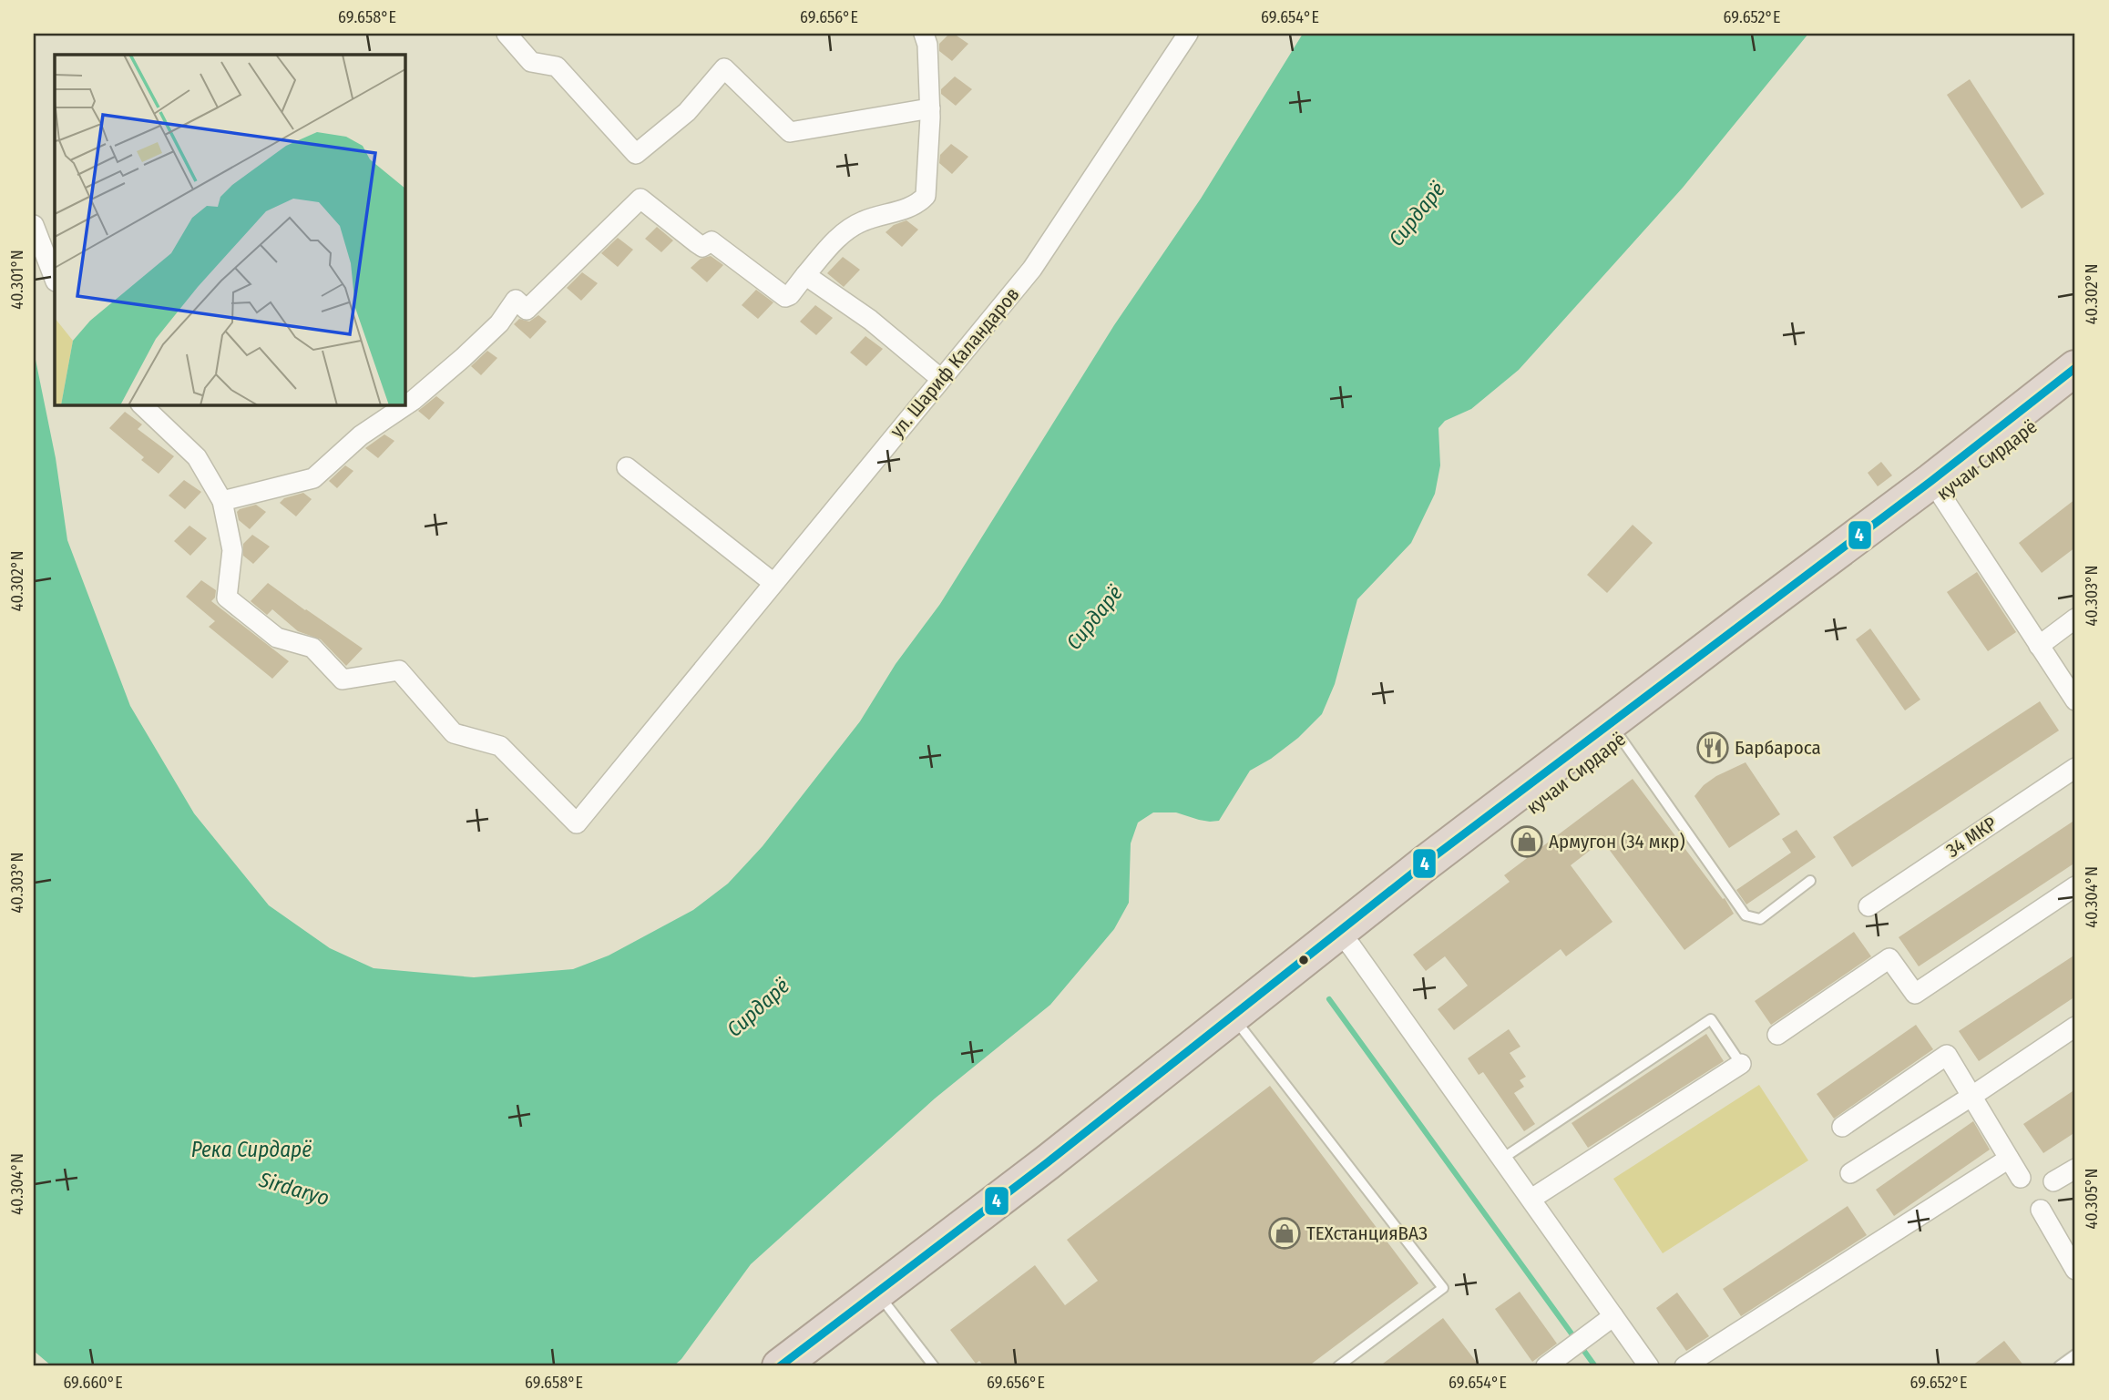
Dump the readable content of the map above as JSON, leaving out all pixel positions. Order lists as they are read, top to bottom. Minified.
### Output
{"streets":{"highway":["кучаи Сирдарё"],"street":["ул. Шариф Каландаров","34 МКР"]},"water":["Сирдарё","Река Сирдарё","Sirdaryo"],"places":{"restaurant":["Барбароса"],"shop":["Армугон (34 мкр)","ТЕХстанцияВАЗ"]},"lines":["transit line 4"],"coordinates":["69.658°E","69.656°E","69.654°E","69.652°E","40.301°N","40.302°N","40.303°N","40.304°N","40.305°N","69.660°E"]}
